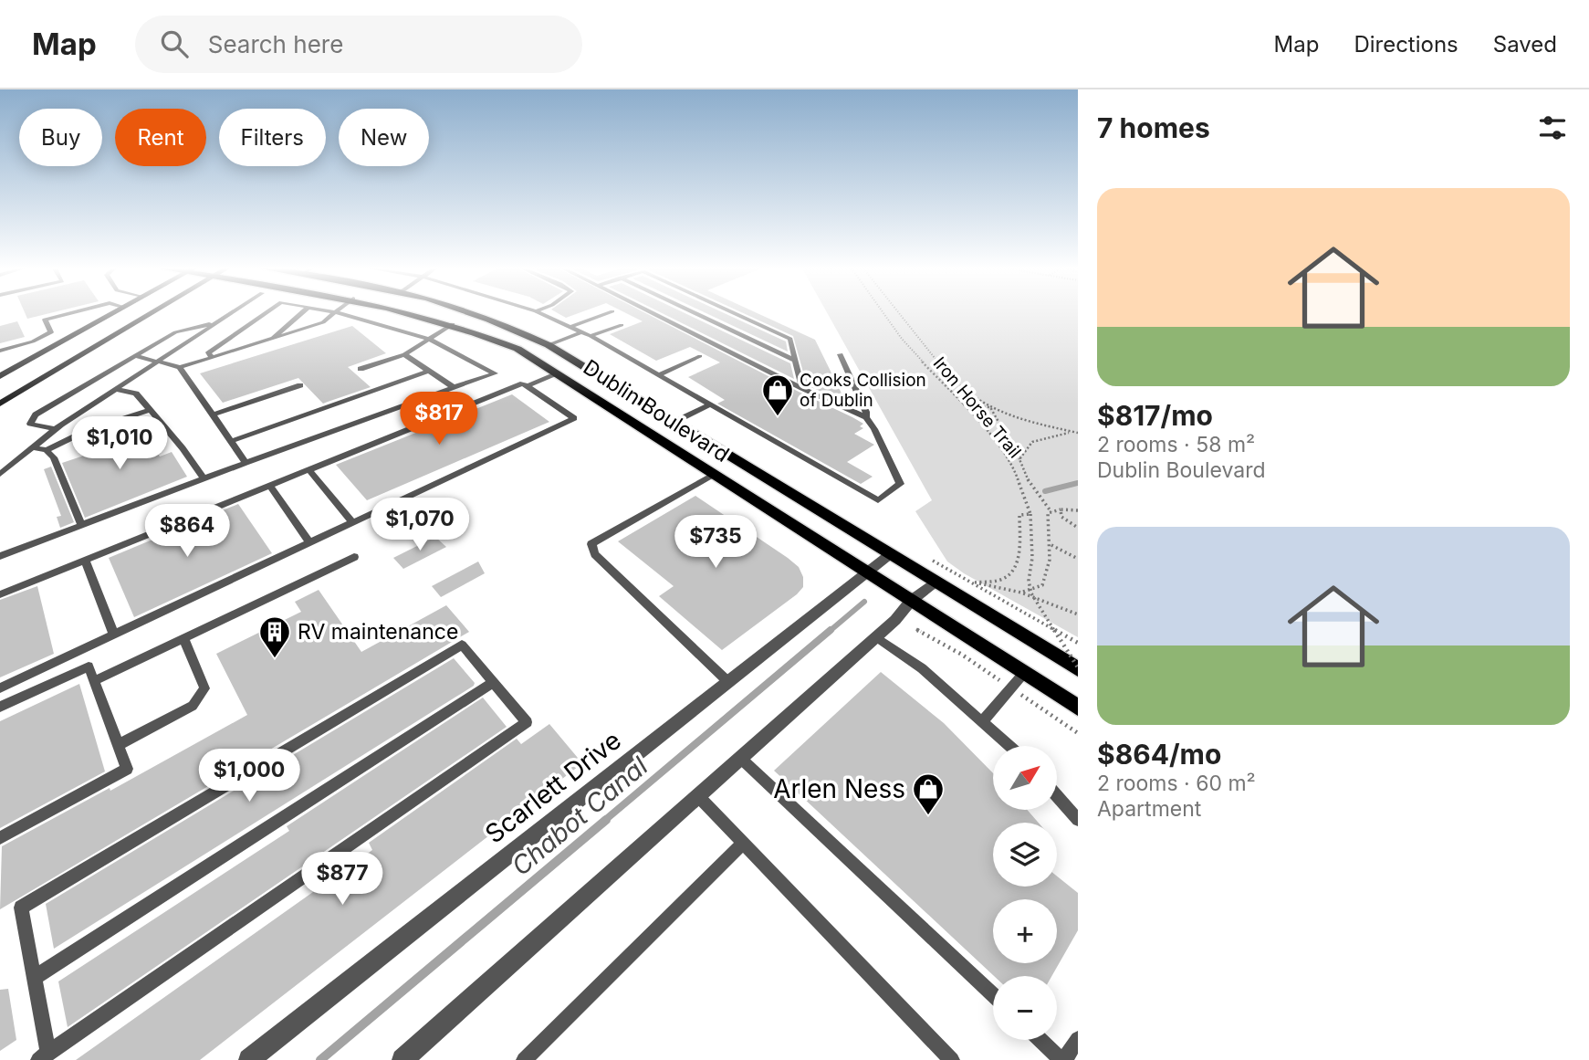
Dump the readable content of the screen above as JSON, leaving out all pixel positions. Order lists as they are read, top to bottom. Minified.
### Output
{"streets":{"main road":["Dublin Boulevard"],"street":["Scarlett Drive"],"path":["Iron Horse Trail"]},"crossings":[["Iron Horse Trail","Dublin Boulevard"],["Dublin Boulevard","Scarlett Drive"]],"water":["Chabot Canal"],"places":{"shop":["Cooks Collision of Dublin","Arlen Ness"],"building":["RV maintenance"]},"north":"top right","page":{"header":"Map","search":"Search here","nav":["Map","Directions","Saved"],"heading":"7 homes","chip":["Buy","Rent","Filters","New"],"list":[{"name":"$817/mo","note":"2 rooms · 58 m² · Dublin Boulevard"},{"name":"$864/mo","note":"2 rooms · 60 m² · Apartment"}],"price":["$817","$1,010","$1,070","$864","$735","$1,000","$877"],"map_buttons":["+","−"]}}
